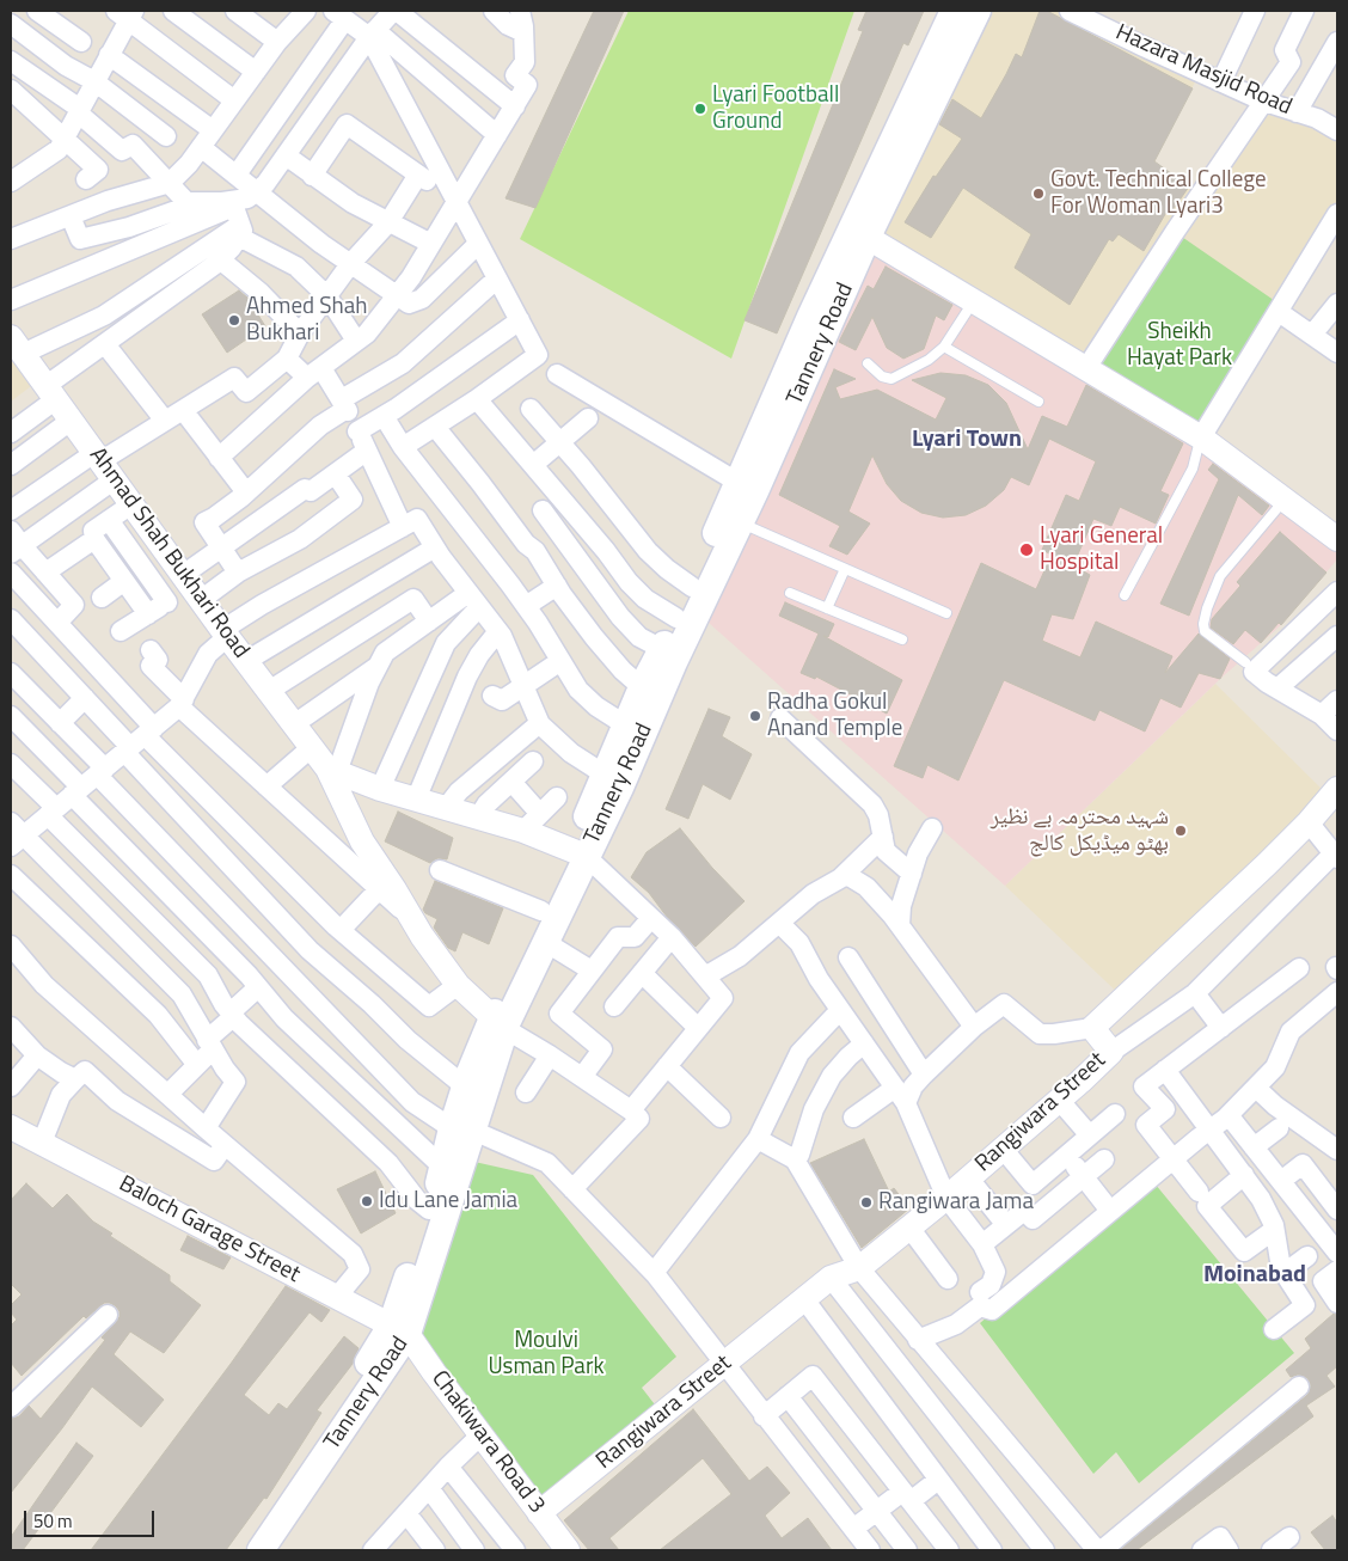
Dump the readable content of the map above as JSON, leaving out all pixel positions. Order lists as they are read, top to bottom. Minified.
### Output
{"streets":{"main road":["Tannery Road"],"street":["Hazara Masjid Road","Ahmad Shah Bukhari Road","Rangiwara Street","Baloch Garage Street","Chakiwara Road 3"]},"crossings":[["Tannery Road","Ahmad Shah Bukhari Road"],["Tannery Road","Baloch Garage Street"],["Tannery Road","Chakiwara Road 3"],["Rangiwara Street","Chakiwara Road 3"],["Baloch Garage Street","Chakiwara Road 3"]],"districts":["Lyari Town","Moinabad"],"parks":["Sheikh Hayat Park","Moulvi Usman Park"],"places":["Lyari Football Ground","Govt. Technical College For Woman Lyari3","Ahmed Shah Bukhari","Lyari General Hospital","Radha Gokul Anand Temple","شہید محترمہ بے نظیر بھٹو میڈیکل کالج","Idu Lane Jamia","Rangiwara Jama"],"scale_bar":"50 m"}
